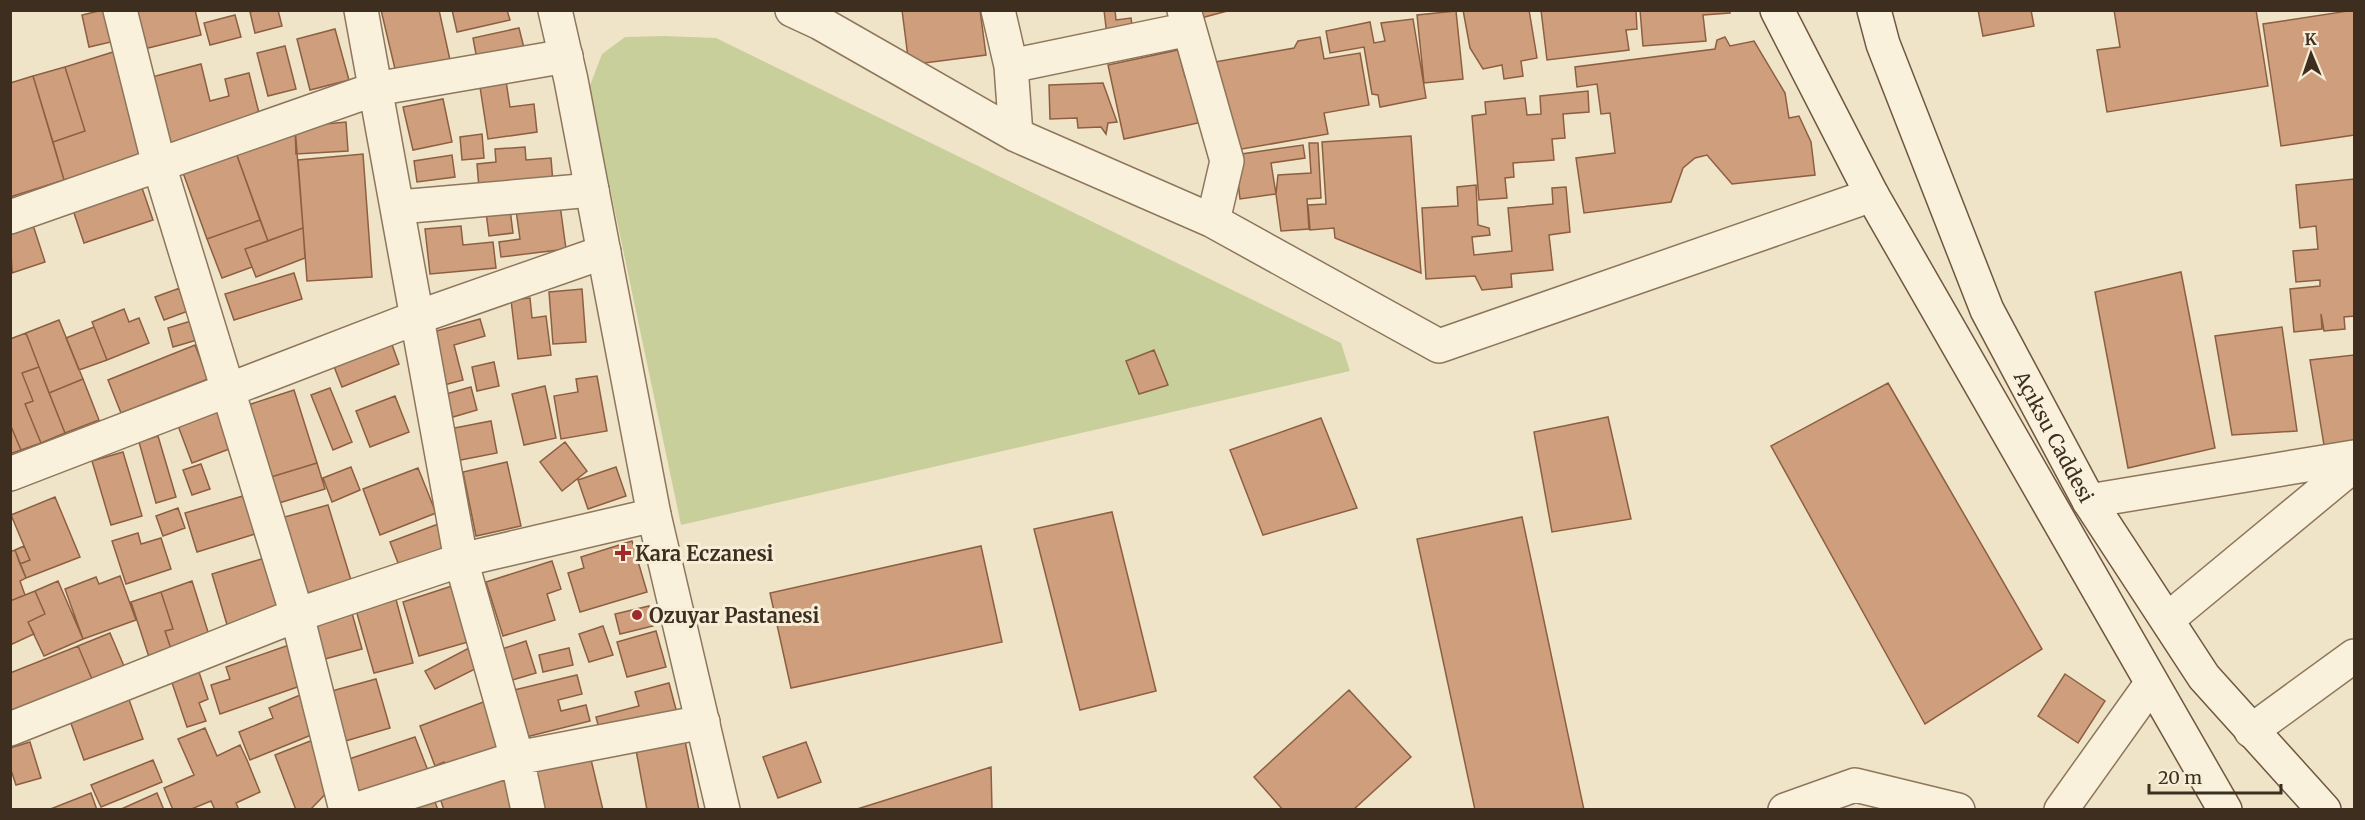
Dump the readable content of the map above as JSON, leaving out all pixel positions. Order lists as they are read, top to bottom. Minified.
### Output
{"streets":{"street":["Açıksu Caddesi"]},"places":{"health":["Kara Eczanesi"],"other":["Ozuyar Pastanesi"]},"scale_bar":"20 m","north":"top"}
